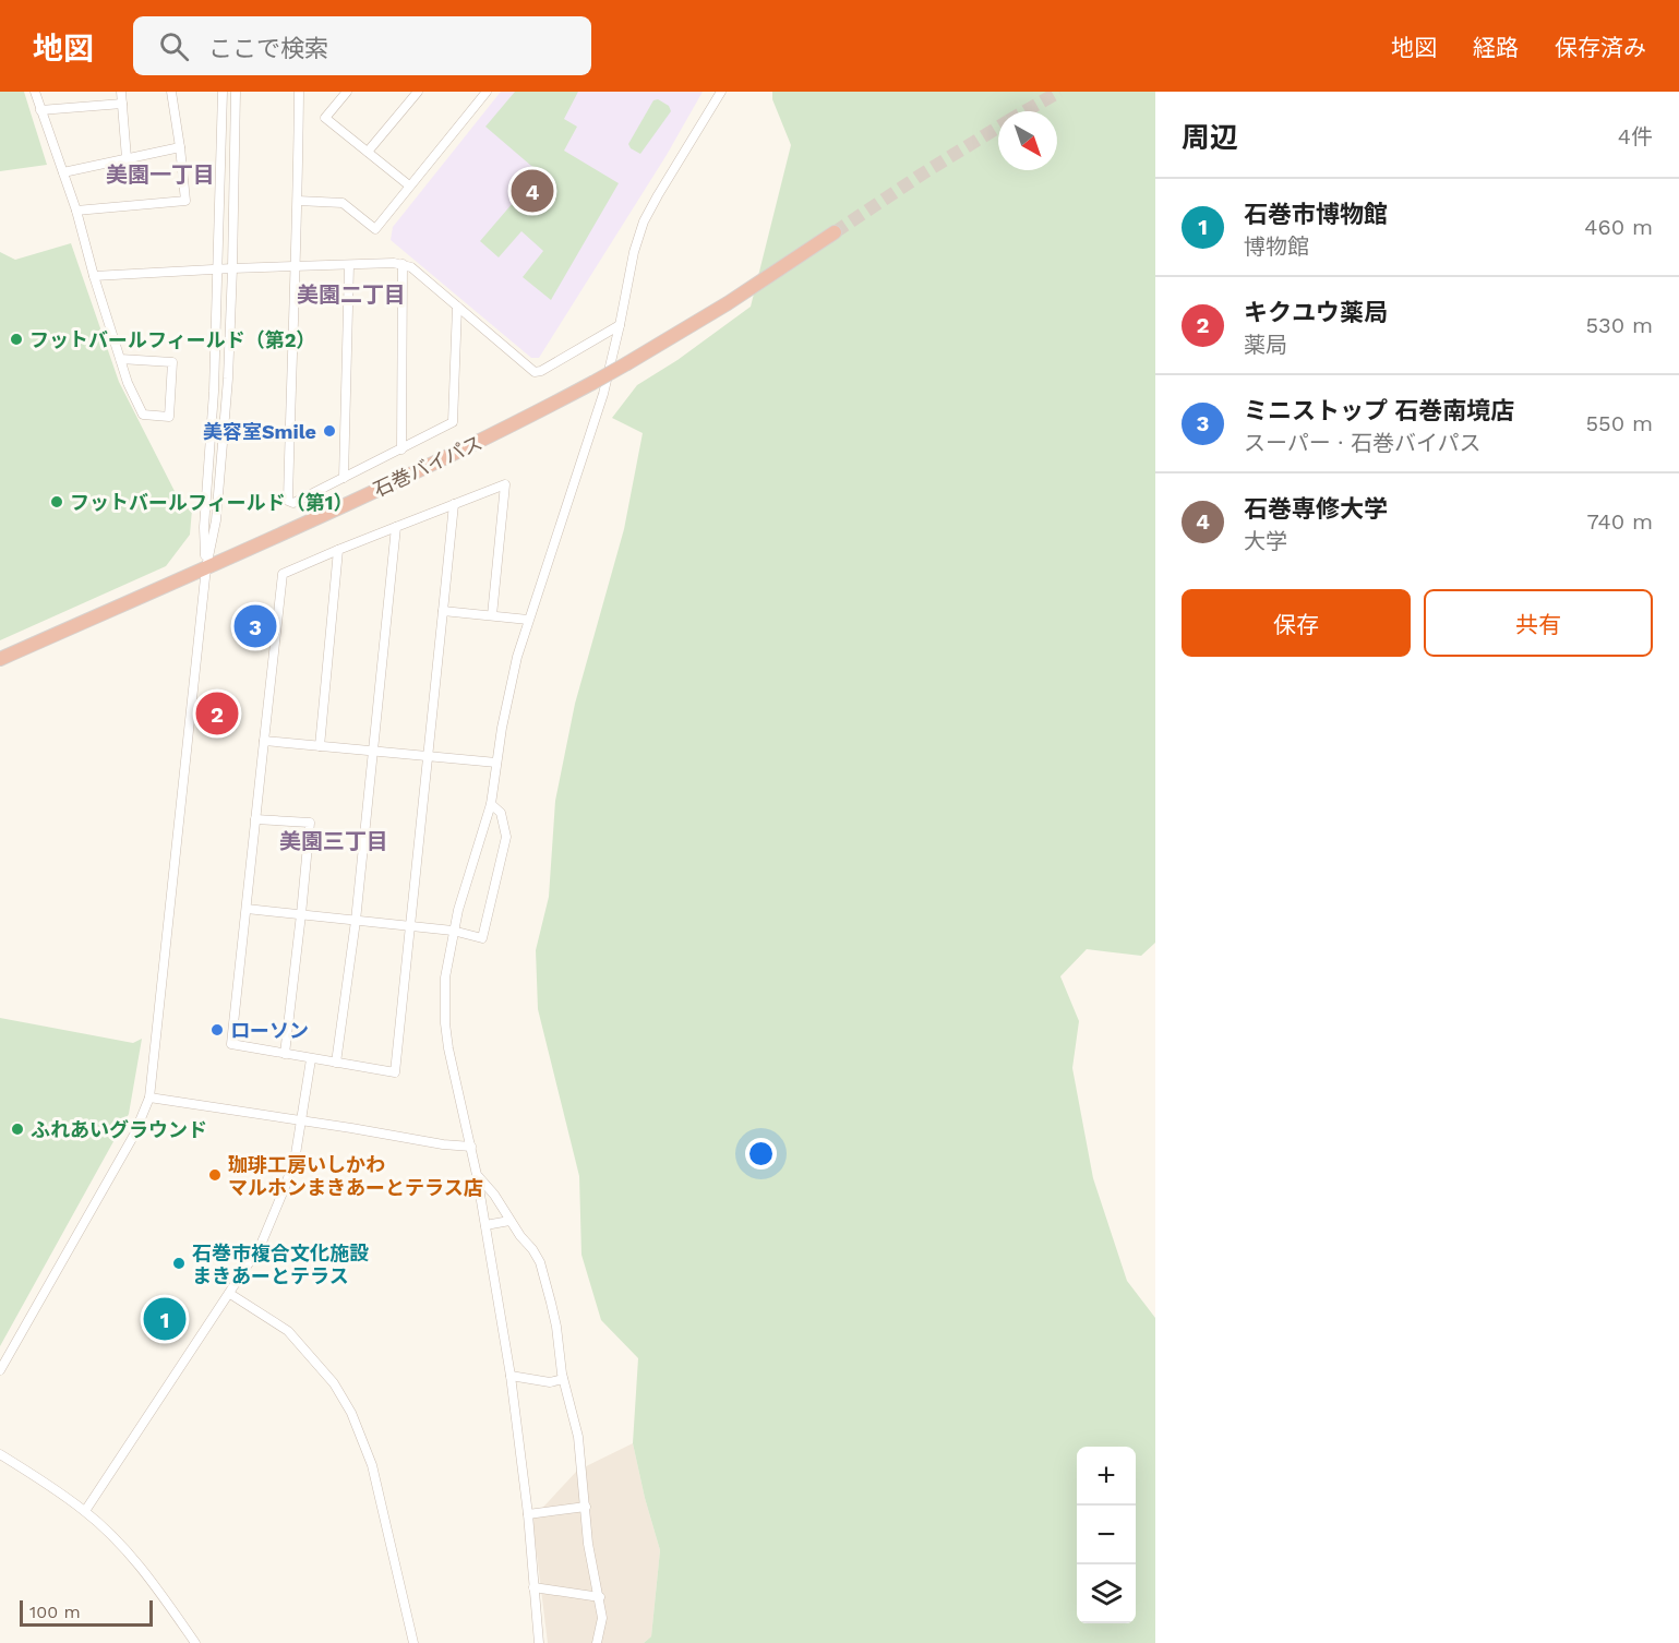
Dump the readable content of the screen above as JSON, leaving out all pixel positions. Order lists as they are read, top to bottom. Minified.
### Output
{"streets":{"highway":["石巻バイパス"]},"districts":["美園一丁目","美園二丁目","美園三丁目"],"places":["フットバールフィールド（第2）","美容室Smile","フットバールフィールド（第1）","ローソン","ふれあいグラウンド","珈琲工房いしかわ マルホンまきあーとテラス店","石巻市複合文化施設 まきあーとテラス"],"scale_bar":"100 m","north":"bottom right","page":{"header":"地図","search":"ここで検索","nav":["地図","経路","保存済み"],"heading":["周辺","4件"],"pins":["4","3","2","1"],"list":[{"mark":"1","name":"石巻市博物館","note":"博物館","value":"460 m"},{"mark":"2","name":"キクユウ薬局","note":"薬局","value":"530 m"},{"mark":"3","name":"ミニストップ 石巻南境店","note":"スーパー · 石巻バイパス","value":"550 m"},{"mark":"4","name":"石巻専修大学","note":"大学","value":"740 m"}],"buttons":["保存","共有"],"map_buttons":["+","−"],"scale":"100 m"}}
